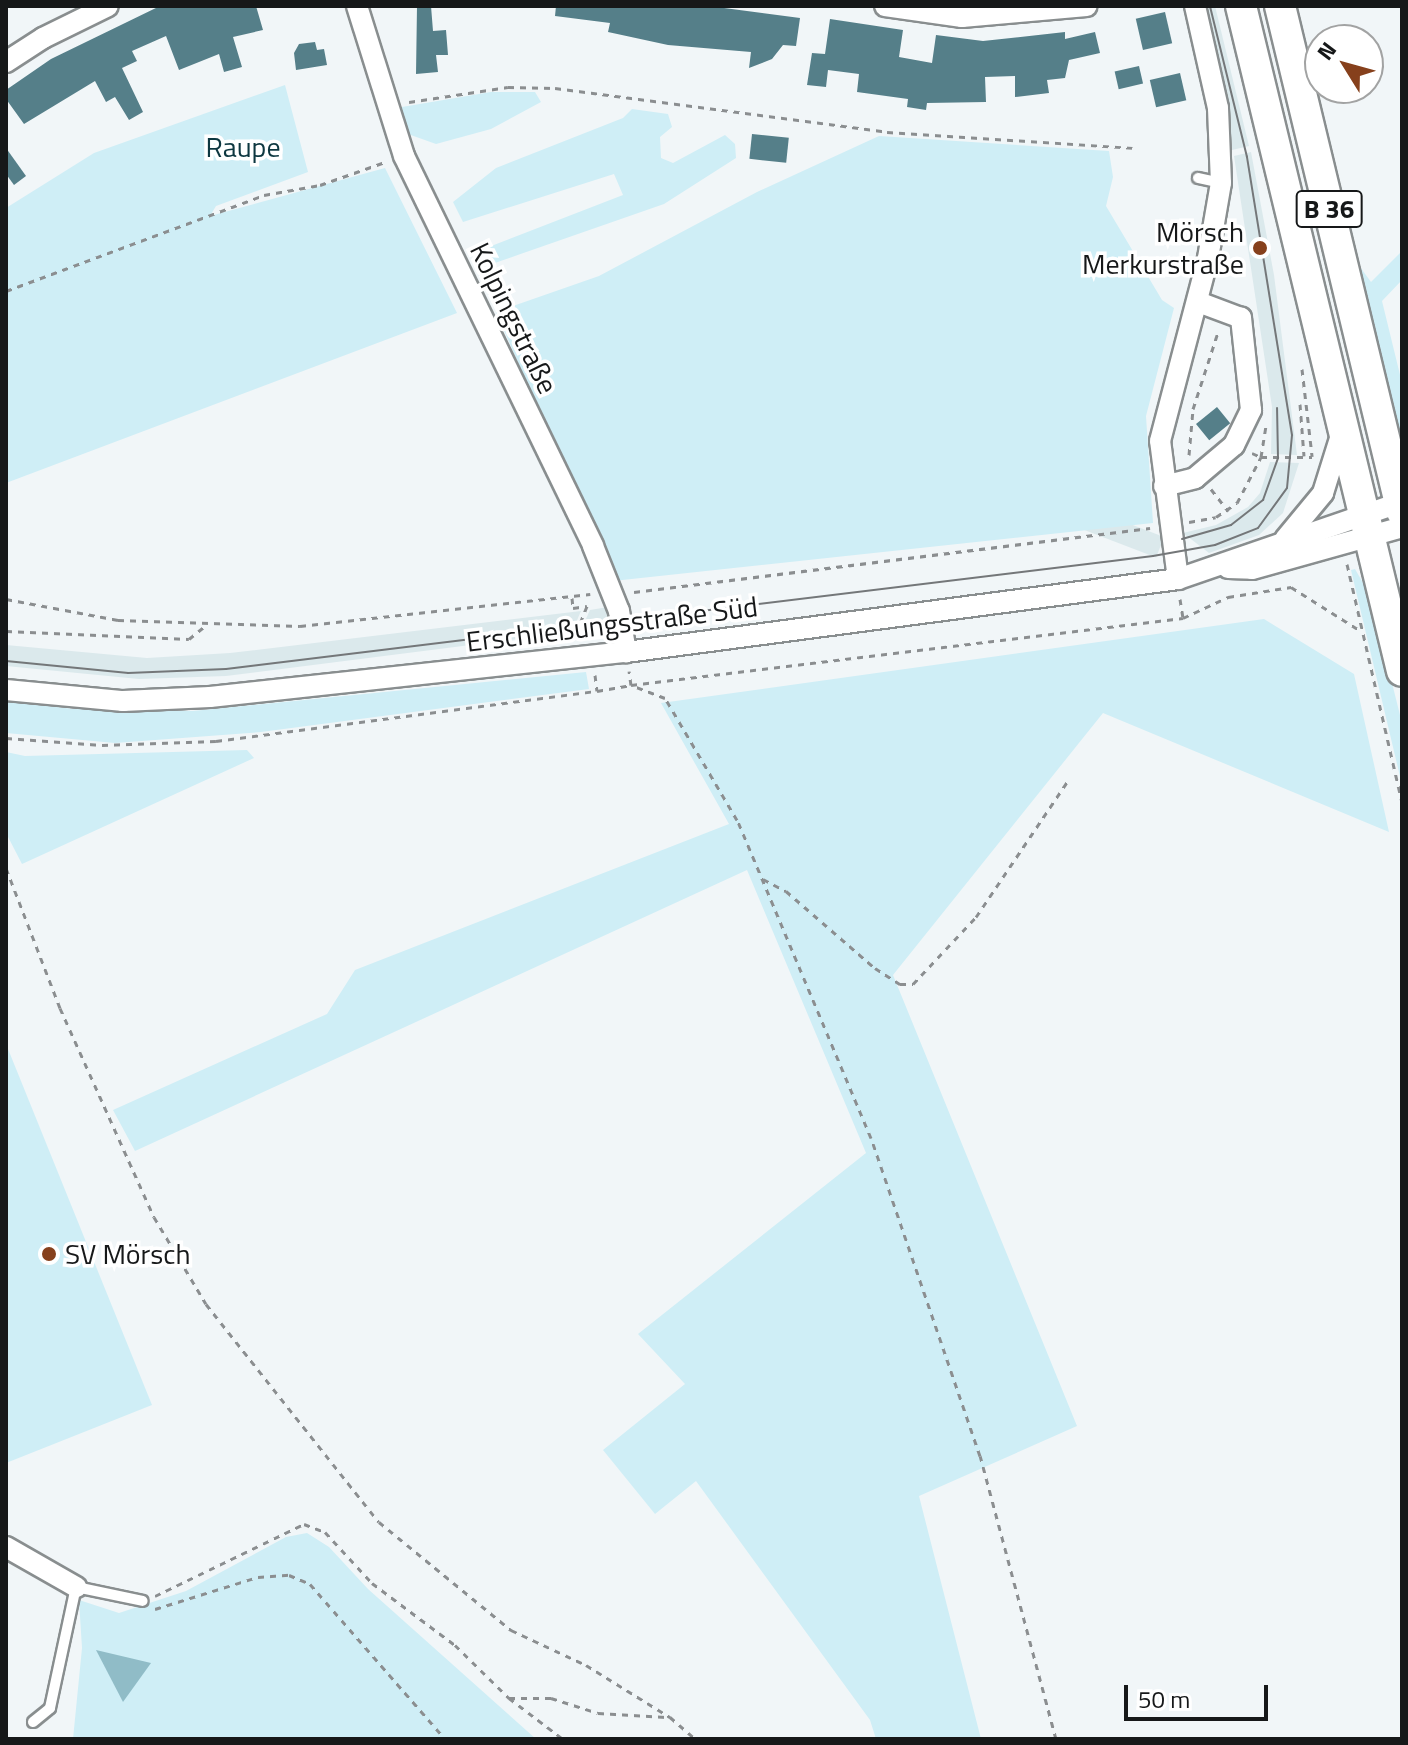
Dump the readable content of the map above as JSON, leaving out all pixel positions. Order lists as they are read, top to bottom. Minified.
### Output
{"streets":{"main road":["B 36"],"street":["Kolpingstraße","Erschließungsstraße Süd"]},"crossings":[["B 36","Erschließungsstraße Süd"],["Kolpingstraße","Erschließungsstraße Süd"]],"parks":["Raupe"],"places":["Mörsch Merkurstraße","SV Mörsch"],"scale_bar":"50 m","north":"top left"}
